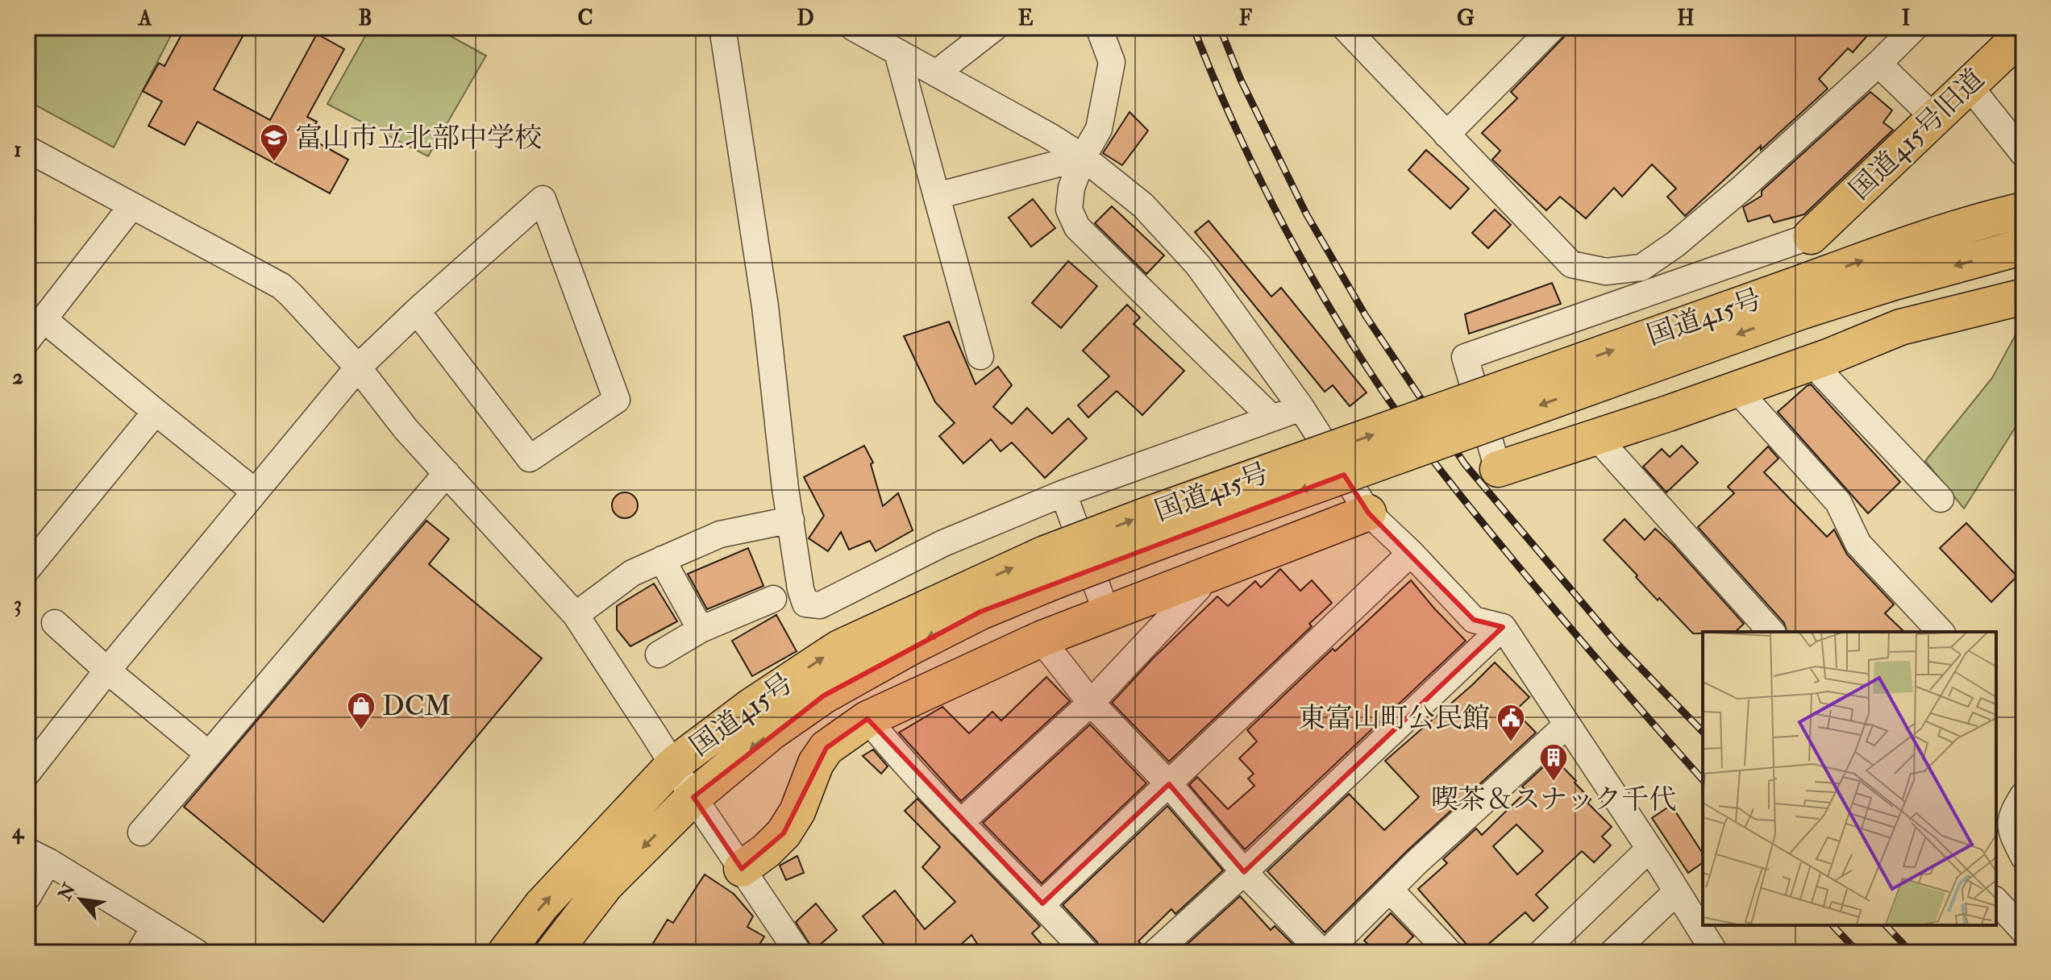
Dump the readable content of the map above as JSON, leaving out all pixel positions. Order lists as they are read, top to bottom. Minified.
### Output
{"streets":{"highway":["国道415号旧道","国道415号"]},"places":{"school or university":["富山市立北部中学校"],"shop":["DCM"],"public building":["東富山町公民館"],"building":["喫茶＆スナック千代"]},"north":"top left","grid":{"columns":["A","B","C","D","E","F","G","H","I"],"rows":["1","2","3","4"]}}
